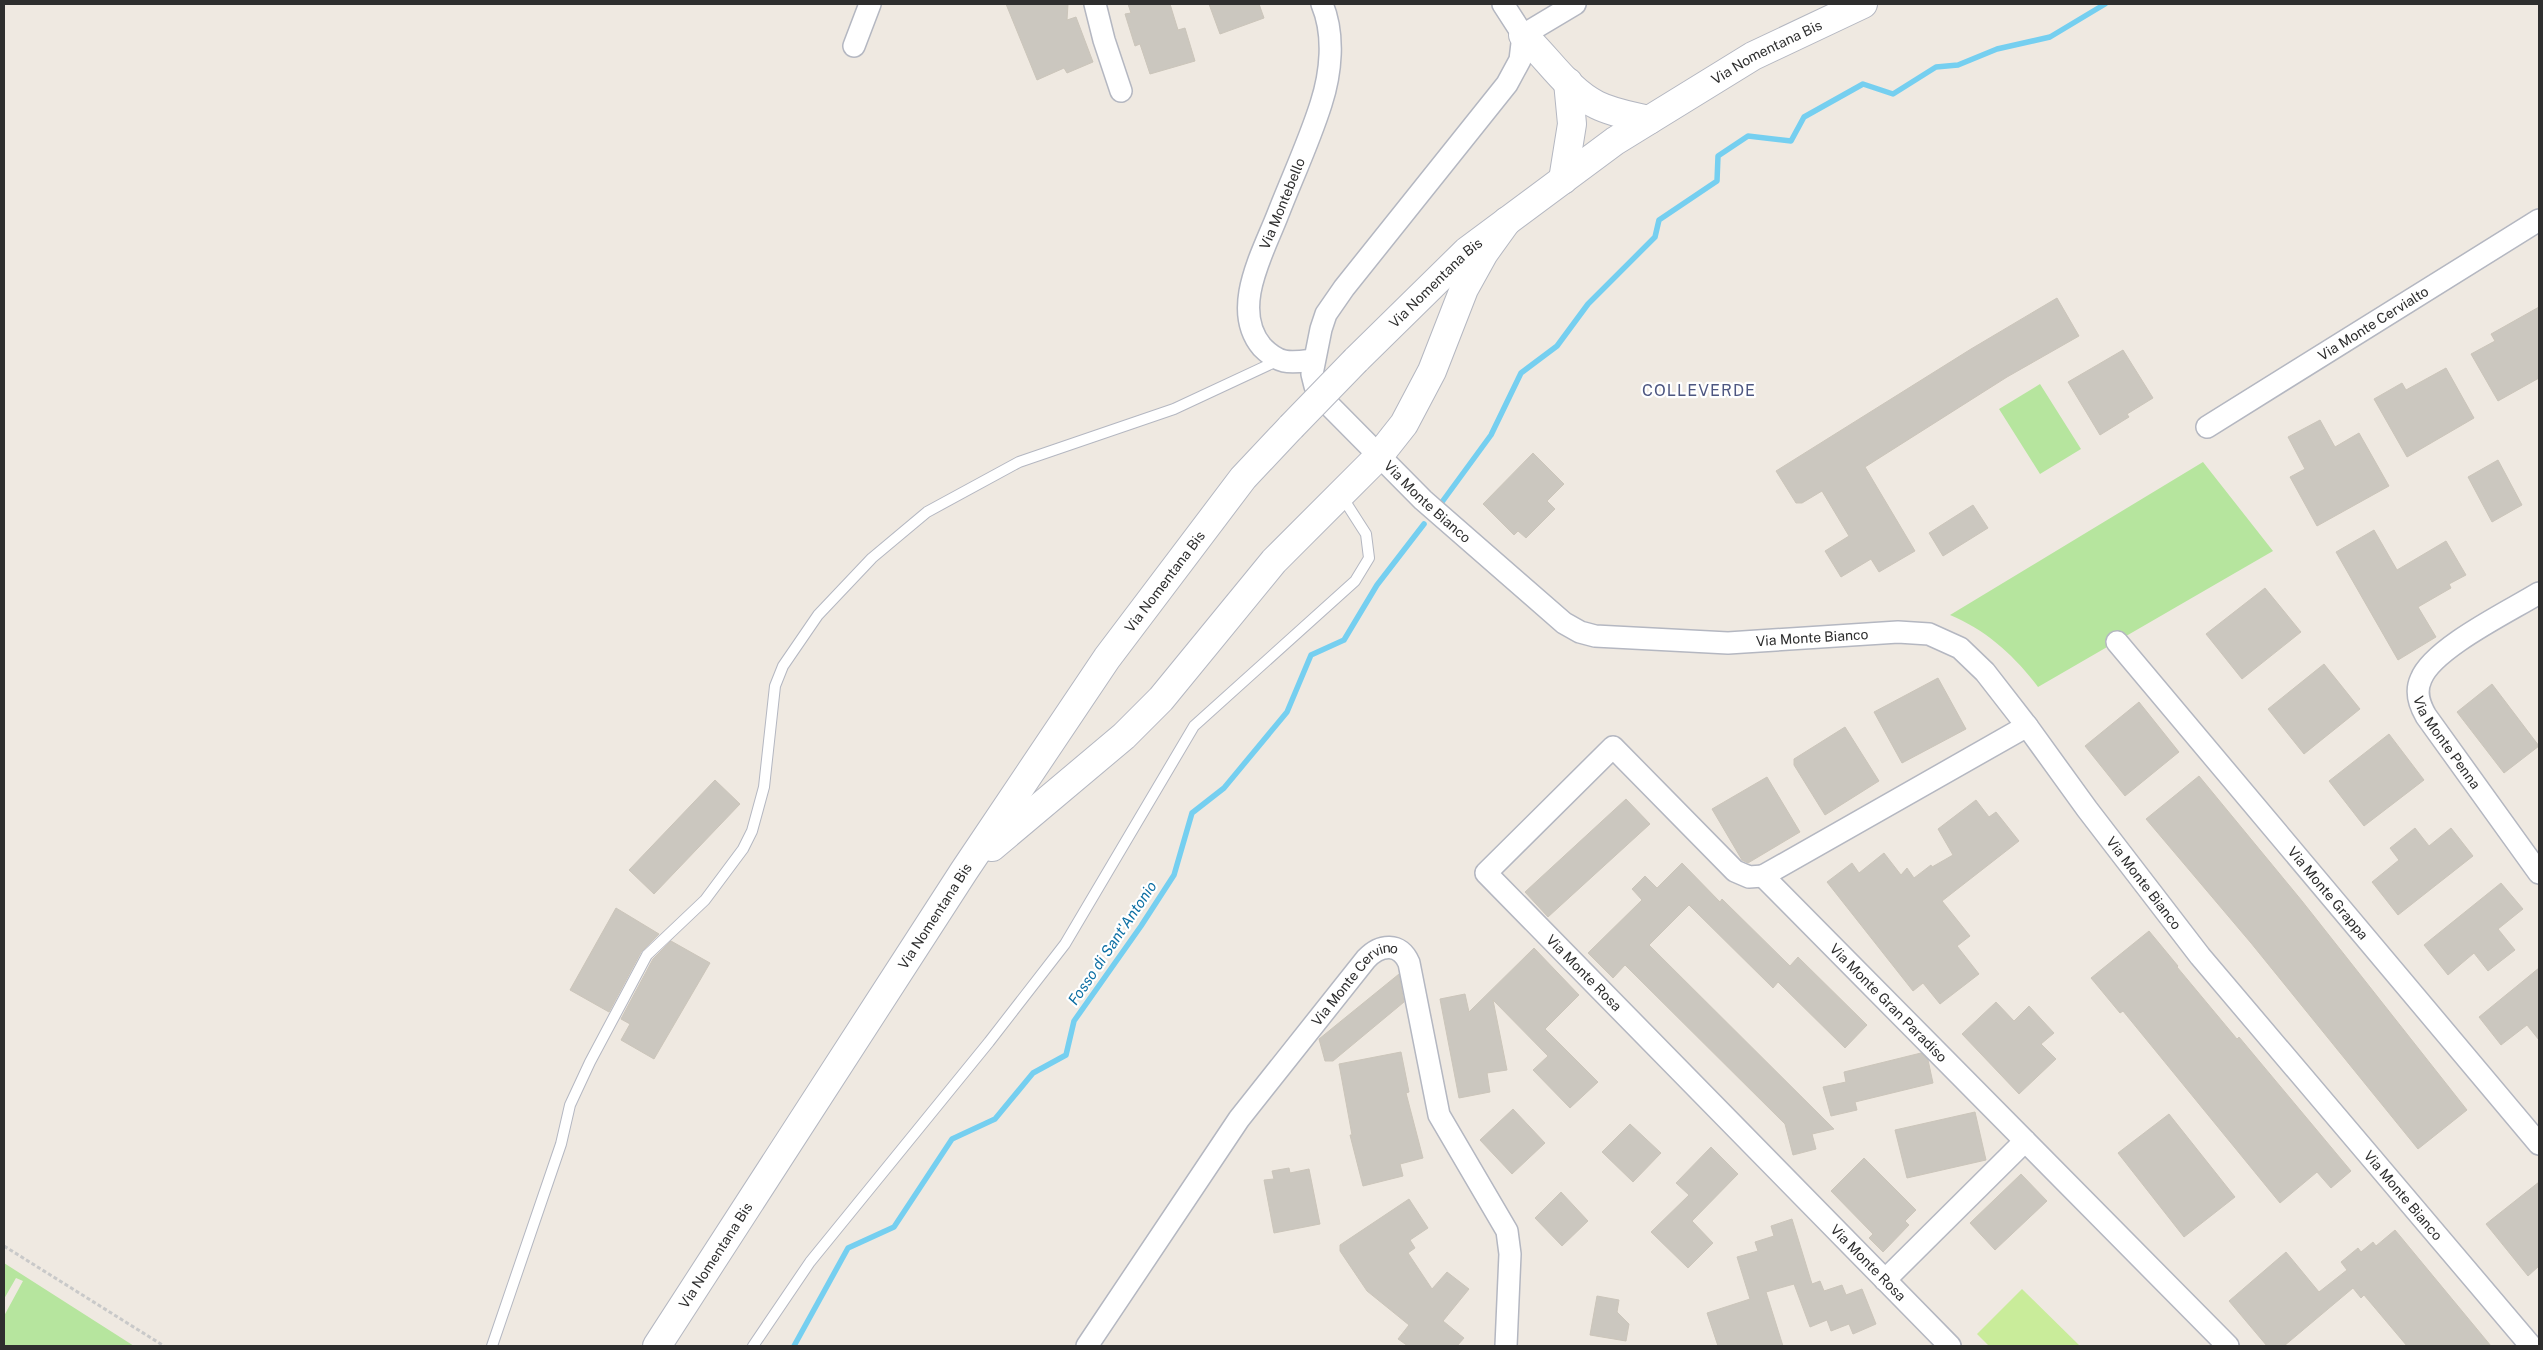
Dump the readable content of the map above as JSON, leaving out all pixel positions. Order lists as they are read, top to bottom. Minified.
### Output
{"streets":{"main road":["Via Nomentana Bis"],"street":["Via Montebello","Via Monte Cervialto","Via Monte Bianco","Via Monte Penna","Via Monte Grappa","Via Monte Rosa","Via Monte Cervino","Via Monte Gran Paradiso"]},"crossings":[["Via Monte Rosa","Via Monte Gran Paradiso"]],"districts":["COLLEVERDE"],"water":["Fosso di Sant'Antonio"]}
